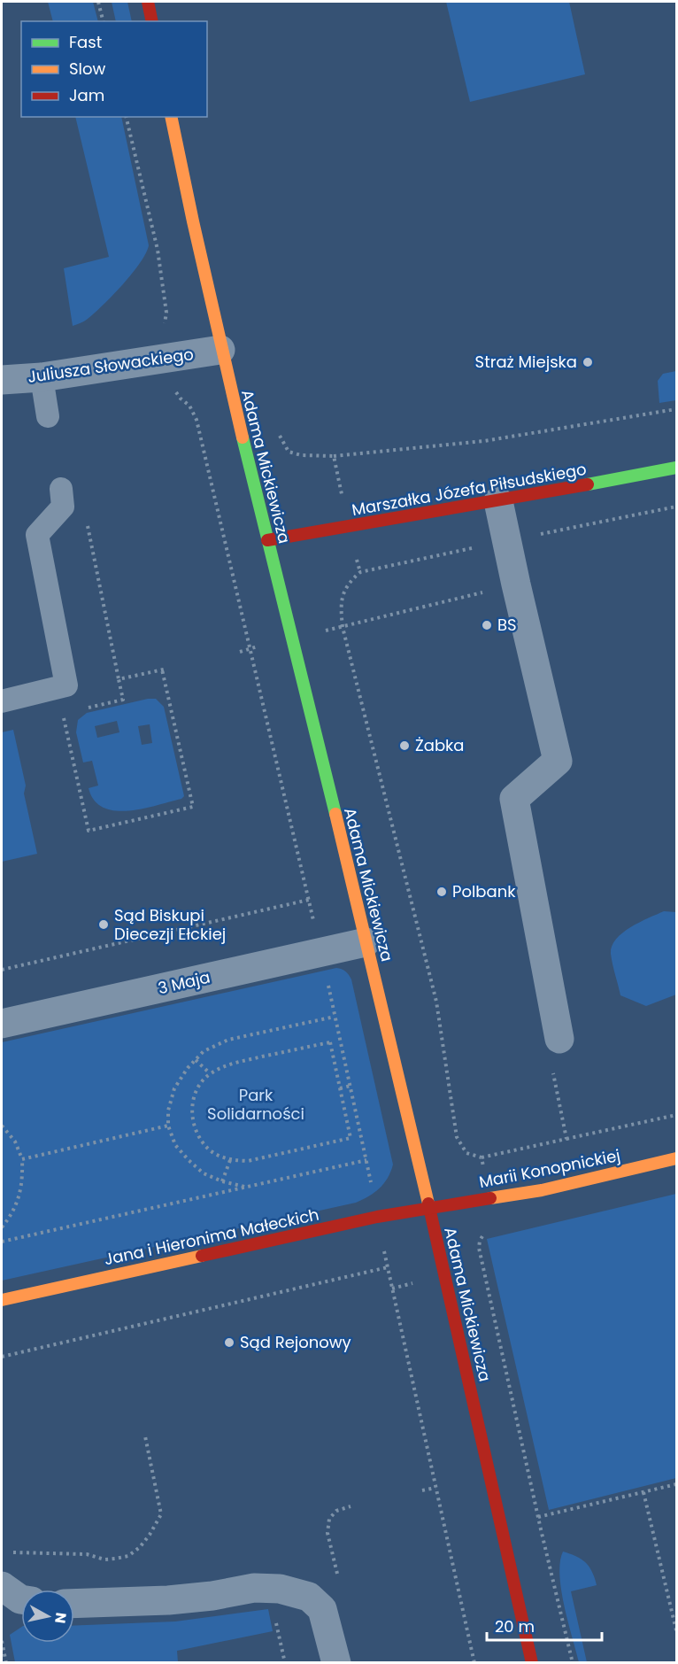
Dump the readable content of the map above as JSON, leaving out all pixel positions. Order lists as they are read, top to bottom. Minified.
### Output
{"streets":{"street":["Juliusza Słowackiego","Adama Mickiewicza","Marszałka Józefa Piłsudskiego","3 Maja","Marii Konopnickiej","Jana i Hieronima Małeckich"]},"crossings":[["Juliusza Słowackiego","Adama Mickiewicza"],["Adama Mickiewicza","Marszałka Józefa Piłsudskiego"],["Adama Mickiewicza","3 Maja"],["Adama Mickiewicza","Marii Konopnickiej"],["Adama Mickiewicza","Jana i Hieronima Małeckich"],["Marii Konopnickiej","Jana i Hieronima Małeckich"]],"parks":["Park Solidarności"],"places":["Straż Miejska","BS","Żabka","Polbank","Sąd Biskupi Diecezji Ełckiej","Sąd Rejonowy"],"legend":["Fast","Slow","Jam"],"scale_bar":"20 m","north":"right"}
